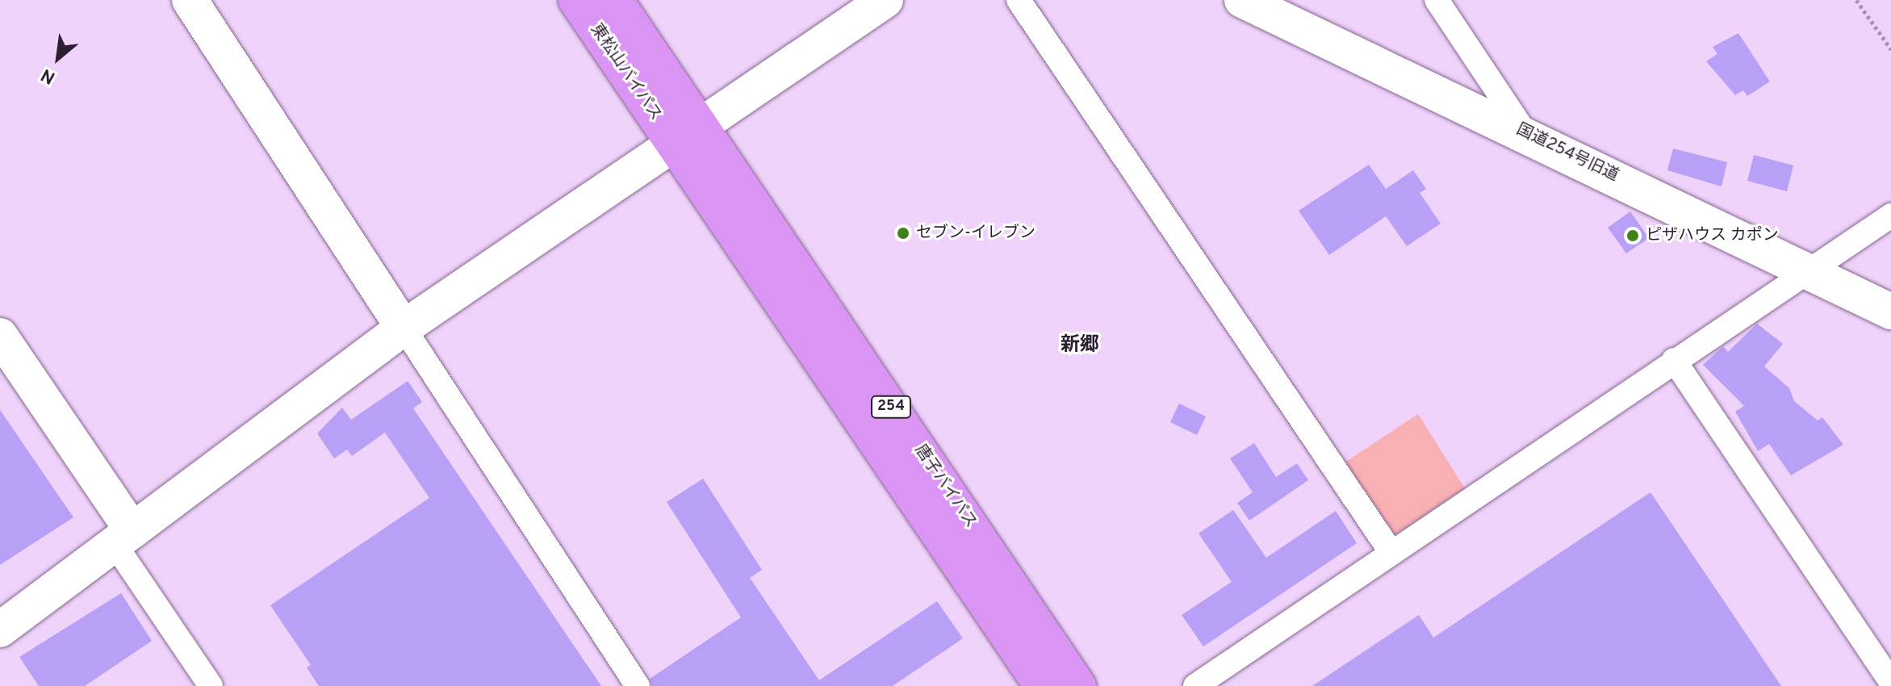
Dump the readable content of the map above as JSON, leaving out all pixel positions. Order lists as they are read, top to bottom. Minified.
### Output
{"streets":{"highway":["東松山バイパス","254","唐子バイパス"],"street":["国道254号旧道"]},"crossings":[["東松山バイパス","唐子バイパス"]],"districts":["新郷"],"places":["セブン-イレブン","ピザハウス カポン"],"north":"bottom left"}
